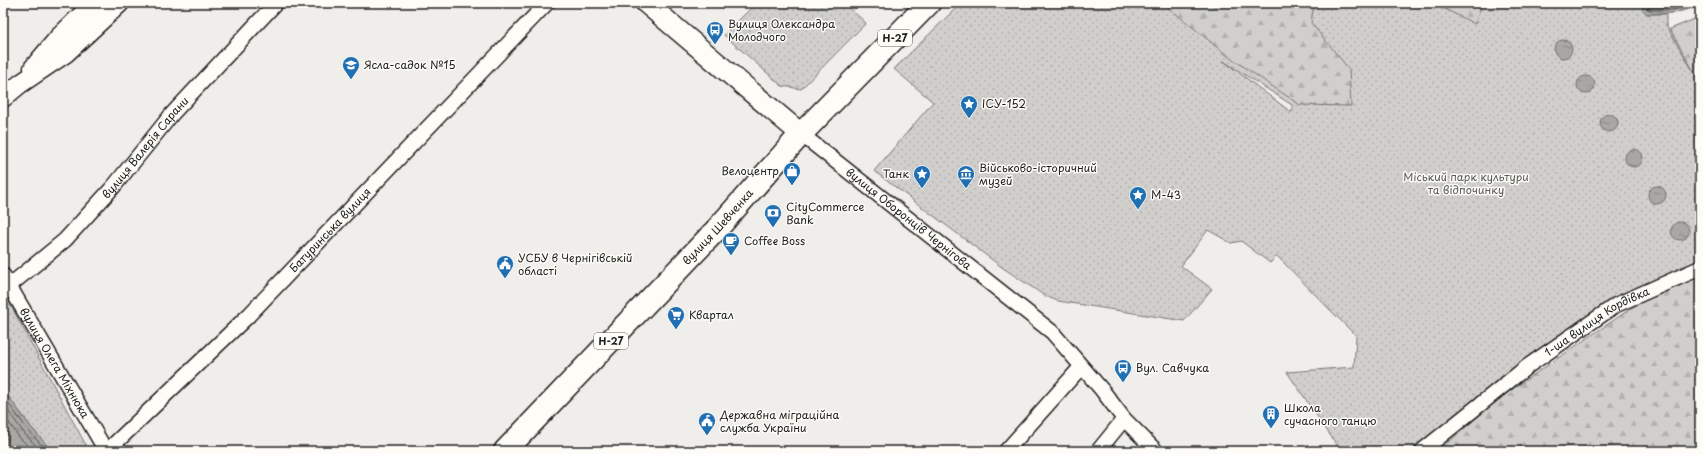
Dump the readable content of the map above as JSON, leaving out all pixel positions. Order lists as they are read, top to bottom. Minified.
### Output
{"streets":{"main road":["Н-27","вулиця Оборонців Чернігова","вулиця Шевченка"],"street":["вулиця Валерія Сарани","Батуринська вулиця","1-ша вулиця Кордівка","вулиця Олега Міхнюка"]},"crossings":[["вулиця Валерія Сарани","вулиця Олега Міхнюка"],["вулиця Оборонців Чернігова","вулиця Шевченка"],["Батуринська вулиця","вулиця Олега Міхнюка"]],"parks":["Міський парк культури та відпочинку"],"places":{"bus stop":["Вулиця Олександра Молодчого","Вул. Савчука"],"school or university":["Ясла-садок №15"],"place":["ІСУ-152","Танк","М-43"],"shop":["Велоцентр"],"museum":["Військово-історичний музей"],"bank":["CityCommerce Bank"],"cafe":["Coffee Boss"],"public building":["УСБУ в Чернігівській області","Державна міграційна служба України"],"supermarket":["Квартал"],"building":["Школа сучасного танцю"]}}
